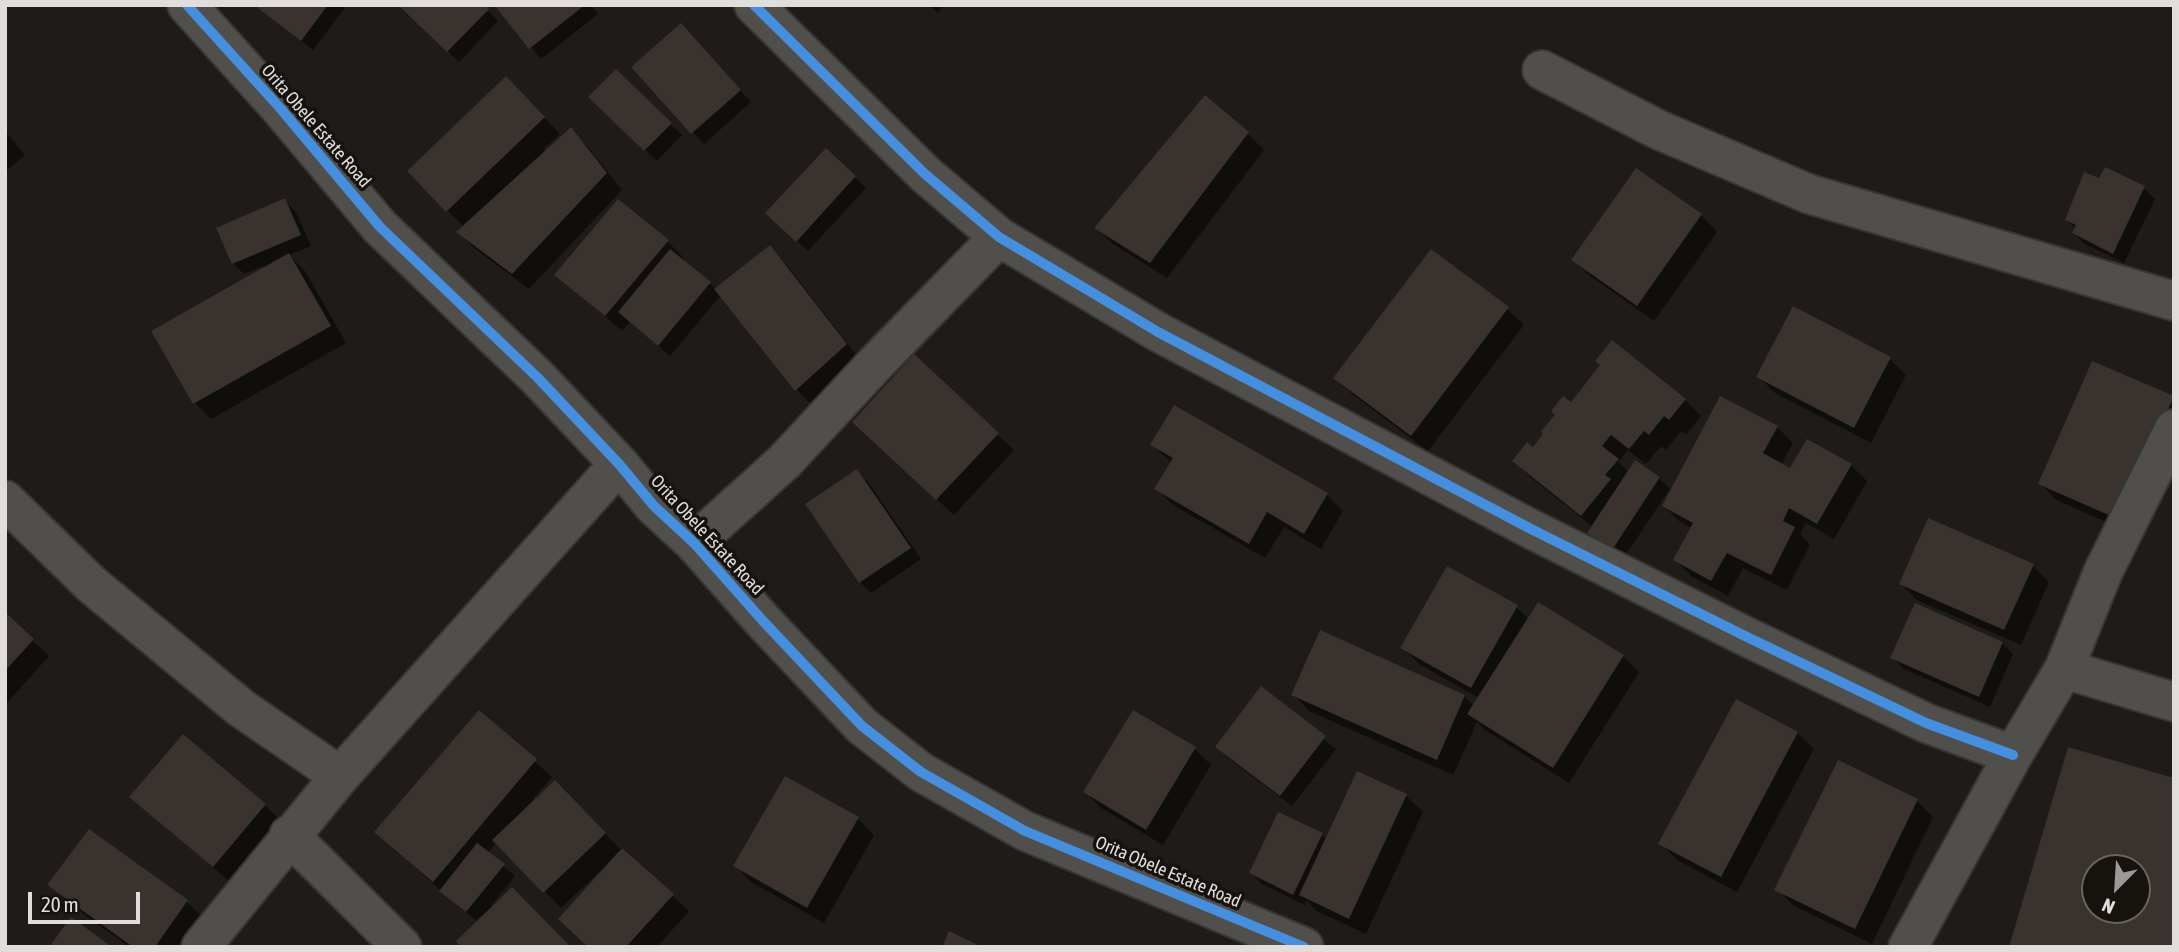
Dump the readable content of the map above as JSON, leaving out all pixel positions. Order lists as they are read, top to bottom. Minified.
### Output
{"streets":{"street":["Orita Obele Estate Road"]},"scale_bar":"20 m","north":"bottom left"}
